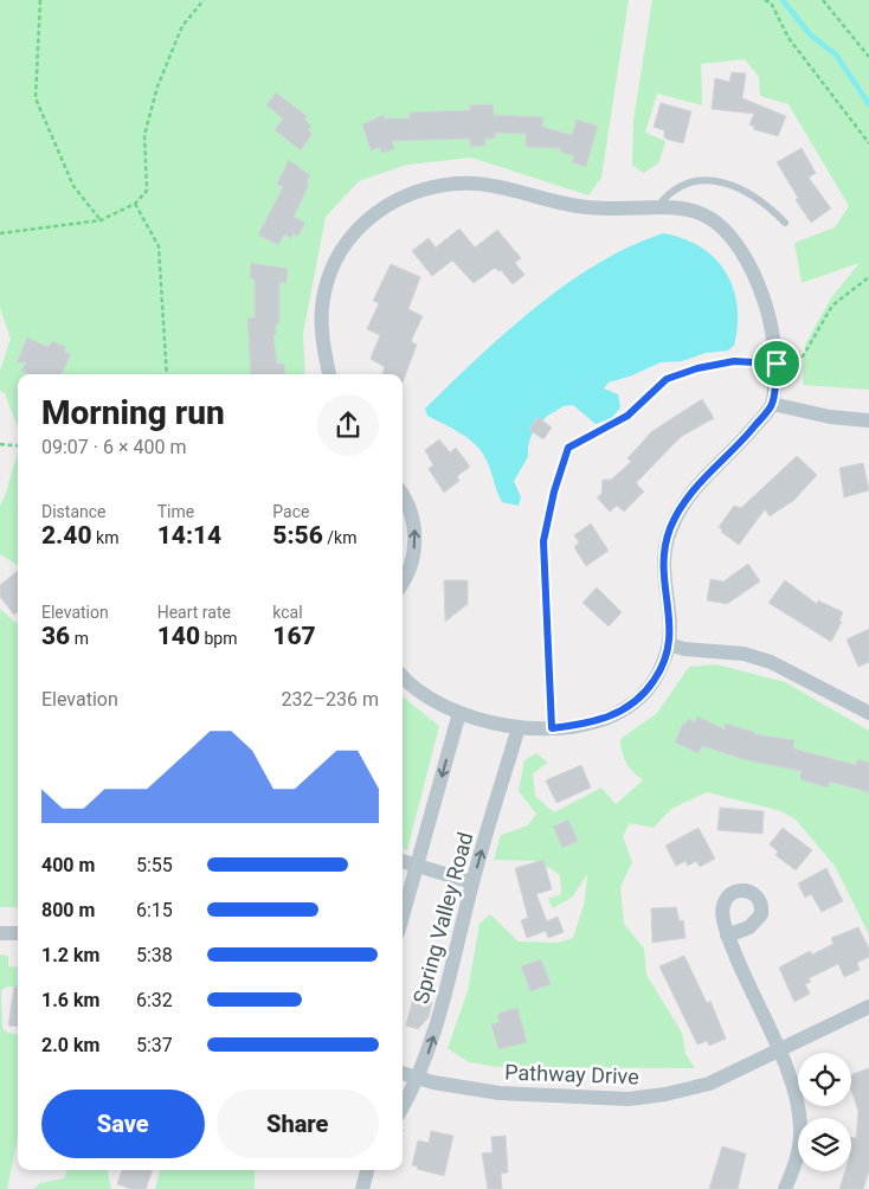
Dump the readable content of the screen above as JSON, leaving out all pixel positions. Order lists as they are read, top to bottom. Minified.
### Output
{"streets":{"street":["Spring Valley Road","Pathway Drive"]},"crossings":[["Spring Valley Road","Pathway Drive"]],"page":{"heading":["Morning run","09:07 · 6 × 400 m"],"stats":[["Distance","2.40 km"],["Time","14:14"],["Pace","5:56 /km"],["Elevation","36 m"],["Heart rate","140 bpm"],["kcal","167"]],"chart":["Elevation","232–236 m"],"list":[{"name":"400 m","note":"5:55"},{"name":"800 m","note":"6:15"},{"name":"1.2 km","note":"5:38"},{"name":"1.6 km","note":"6:32"},{"name":"2.0 km","note":"5:37"}],"buttons":["Save","Share"]}}
